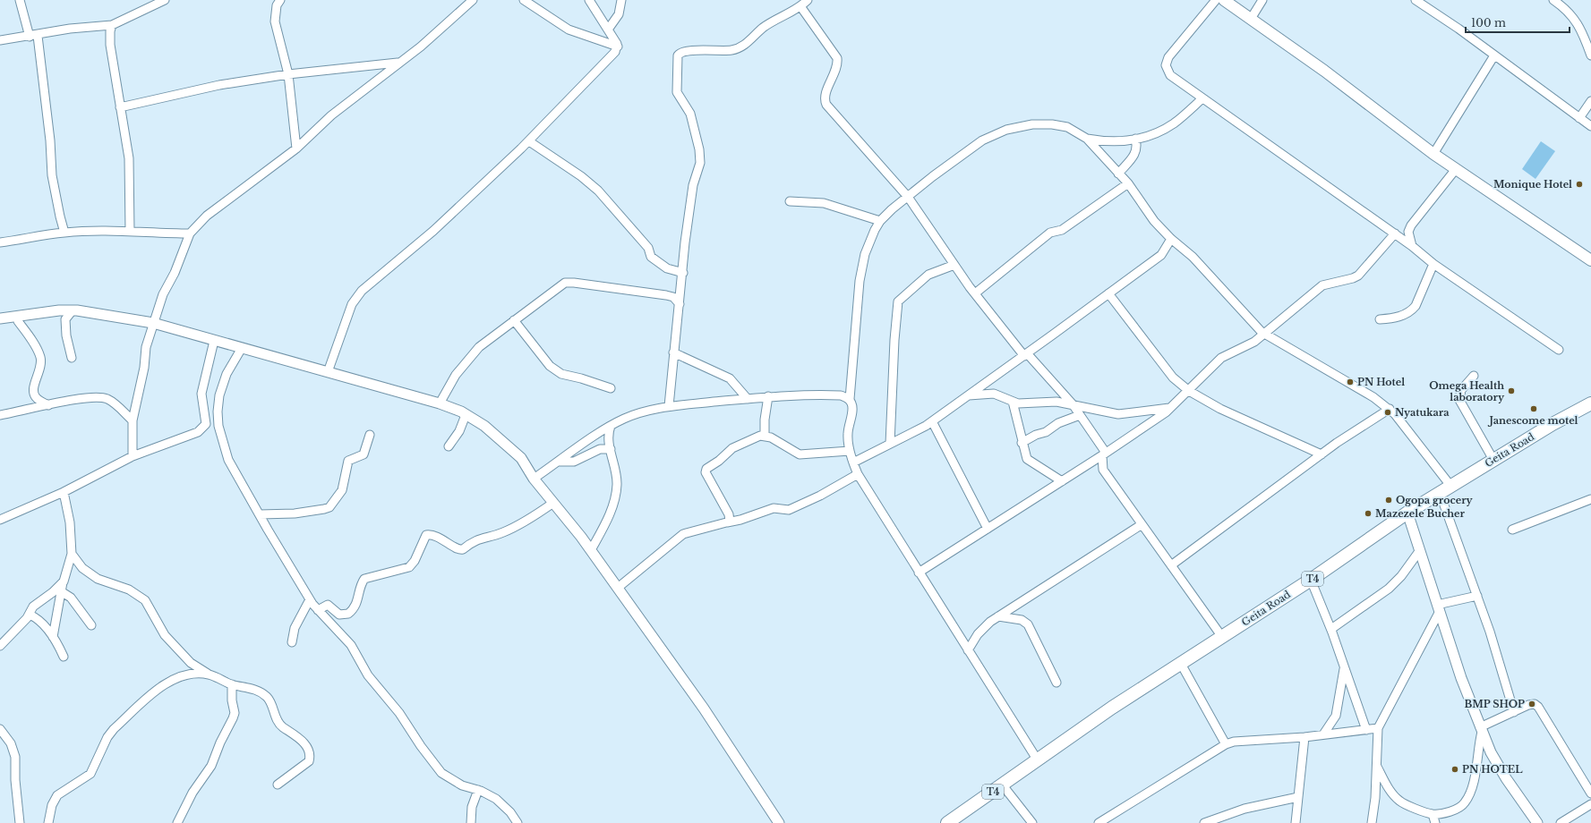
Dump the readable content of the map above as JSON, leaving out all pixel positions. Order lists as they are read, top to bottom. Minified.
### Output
{"streets":{"highway":["Geita Road","T4"]},"places":["Monique Hotel","PN Hotel","Omega Health laboratory","Janescome motel","Nyatukara","Ogopa grocery","Mazezele Bucher","BMP SHOP","PN HOTEL"],"scale_bar":"100 m"}
